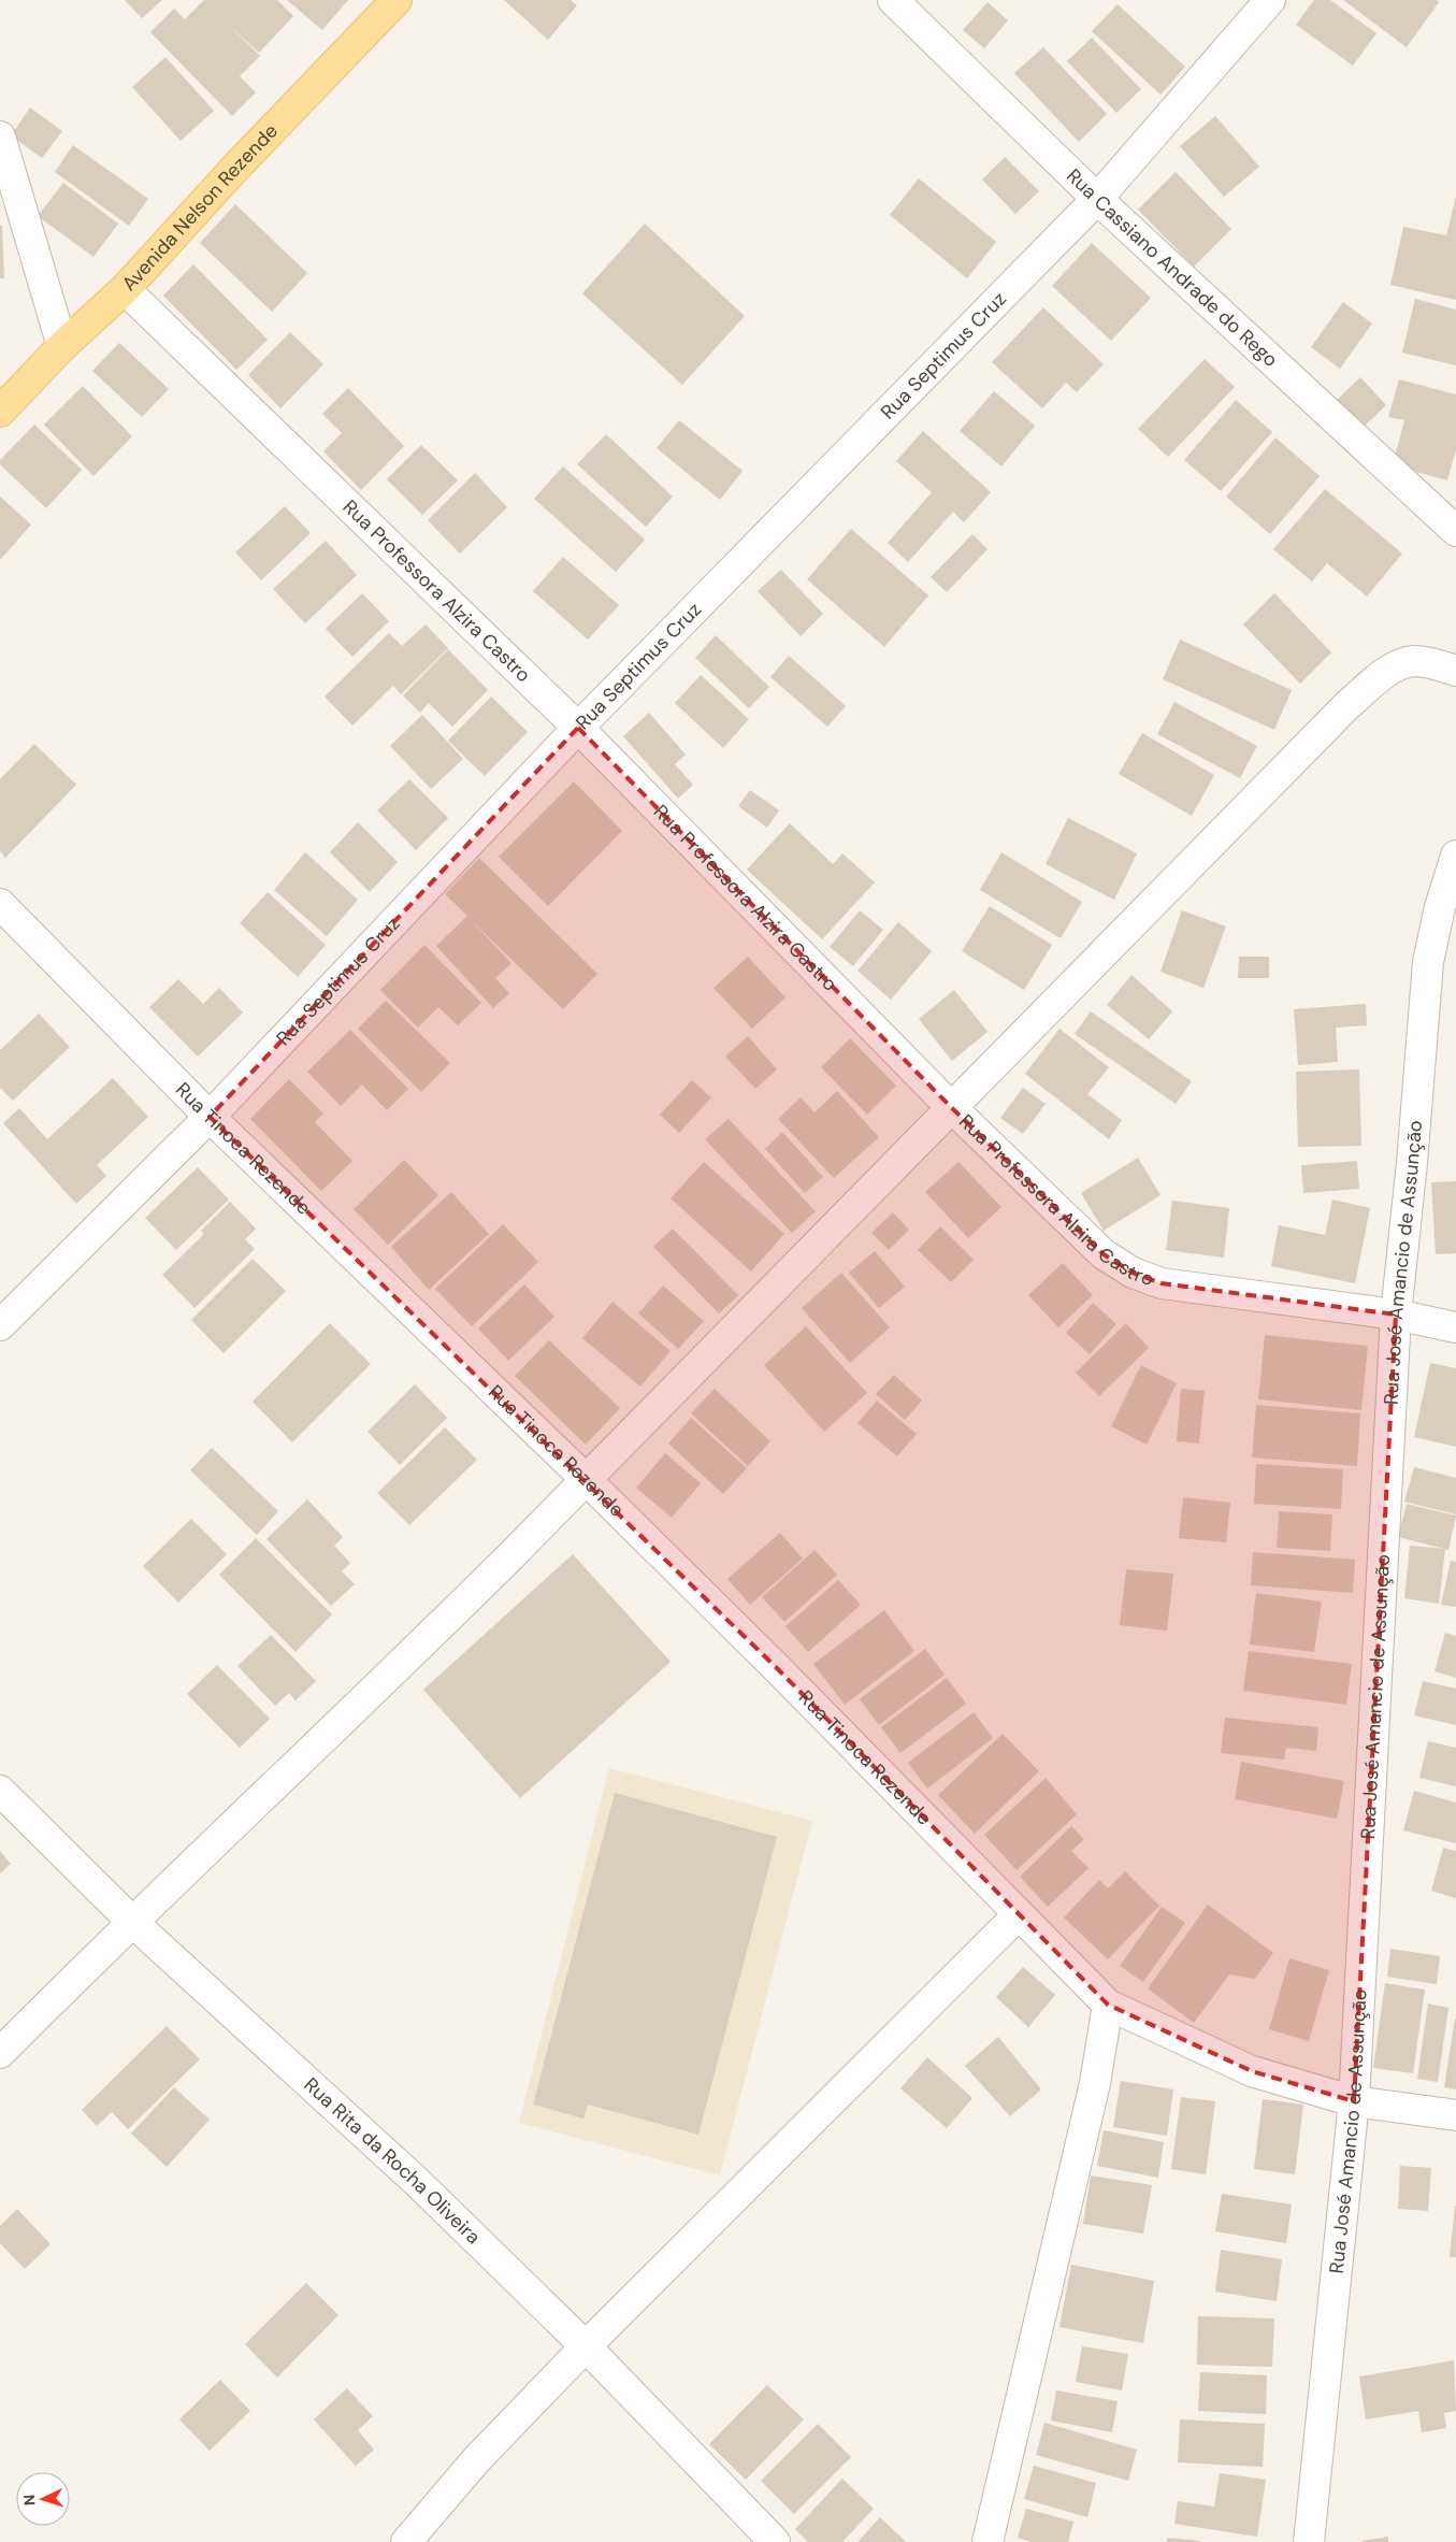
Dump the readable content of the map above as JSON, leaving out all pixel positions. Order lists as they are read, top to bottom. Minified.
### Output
{"streets":{"main road":["Avenida Nelson Rezende"],"street":["Rua Cassiano Andrade do Rego","Rua Septimus Cruz","Rua Professora Alzira Castro","Rua Tinoca Rezende","Rua José Amancio de Assunção","Rua Rita da Rocha Oliveira"]},"crossings":[["Avenida Nelson Rezende","Rua Professora Alzira Castro"],["Rua Cassiano Andrade do Rego","Rua Septimus Cruz"],["Rua Septimus Cruz","Rua Professora Alzira Castro"],["Rua Septimus Cruz","Rua Tinoca Rezende"],["Rua Professora Alzira Castro","Rua José Amancio de Assunção"],["Rua Tinoca Rezende","Rua José Amancio de Assunção"]],"north":"left"}
